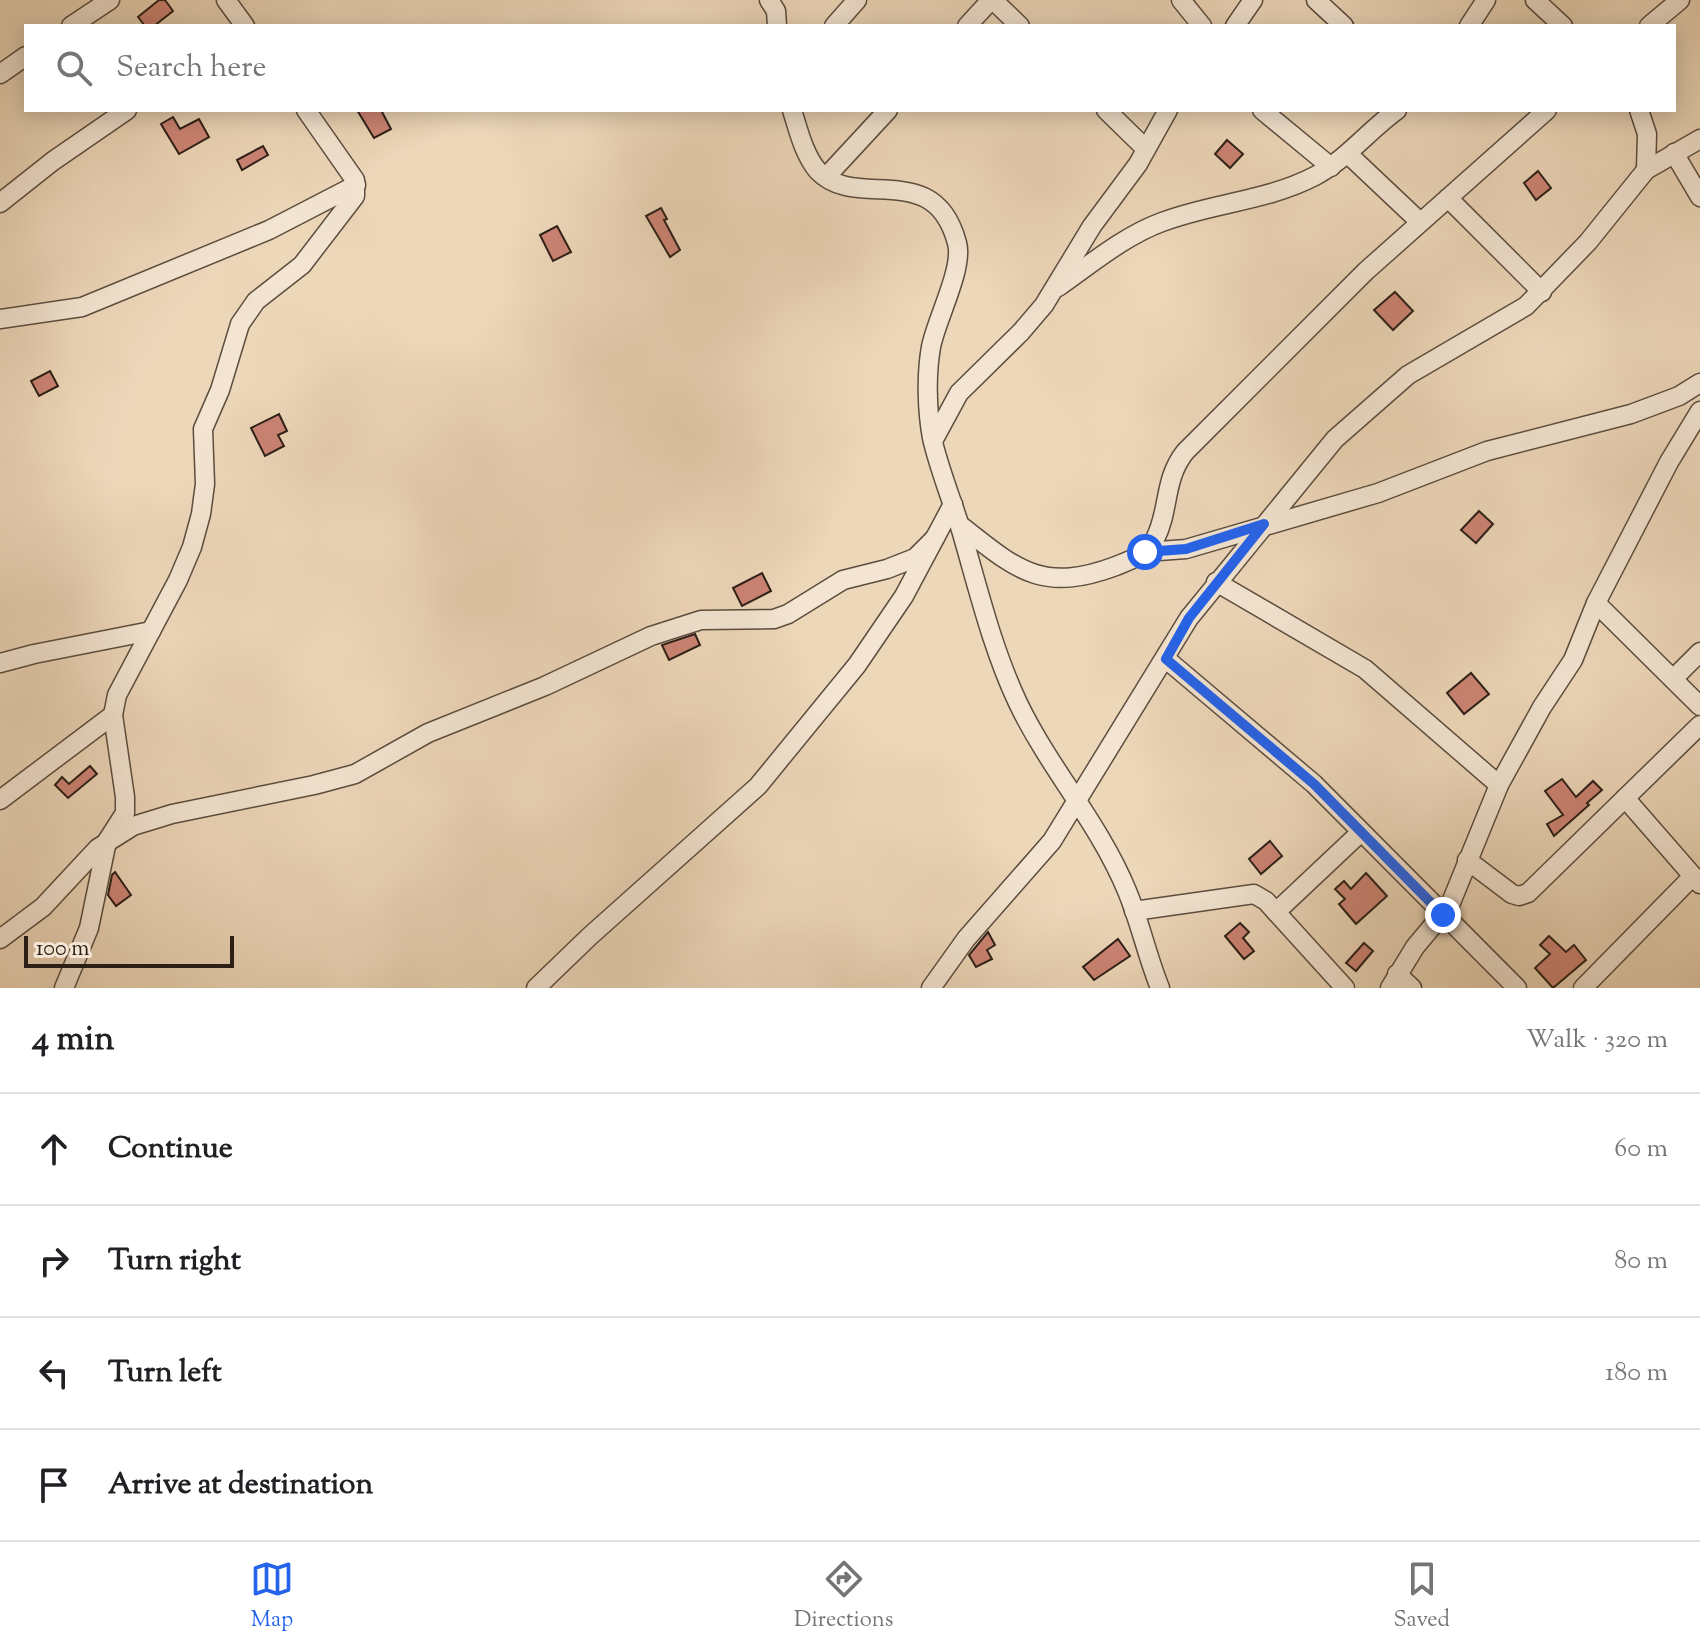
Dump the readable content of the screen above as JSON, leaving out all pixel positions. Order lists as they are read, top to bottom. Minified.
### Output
{"scale_bar":"100 m","page":{"search":"Search here","scale":"100 m","heading":["4 min","Walk · 320 m"],"list":[["Continue","60 m"],["Turn right","80 m"],["Turn left","180 m"],"Arrive at destination"],"nav":["Map","Directions","Saved"]}}
